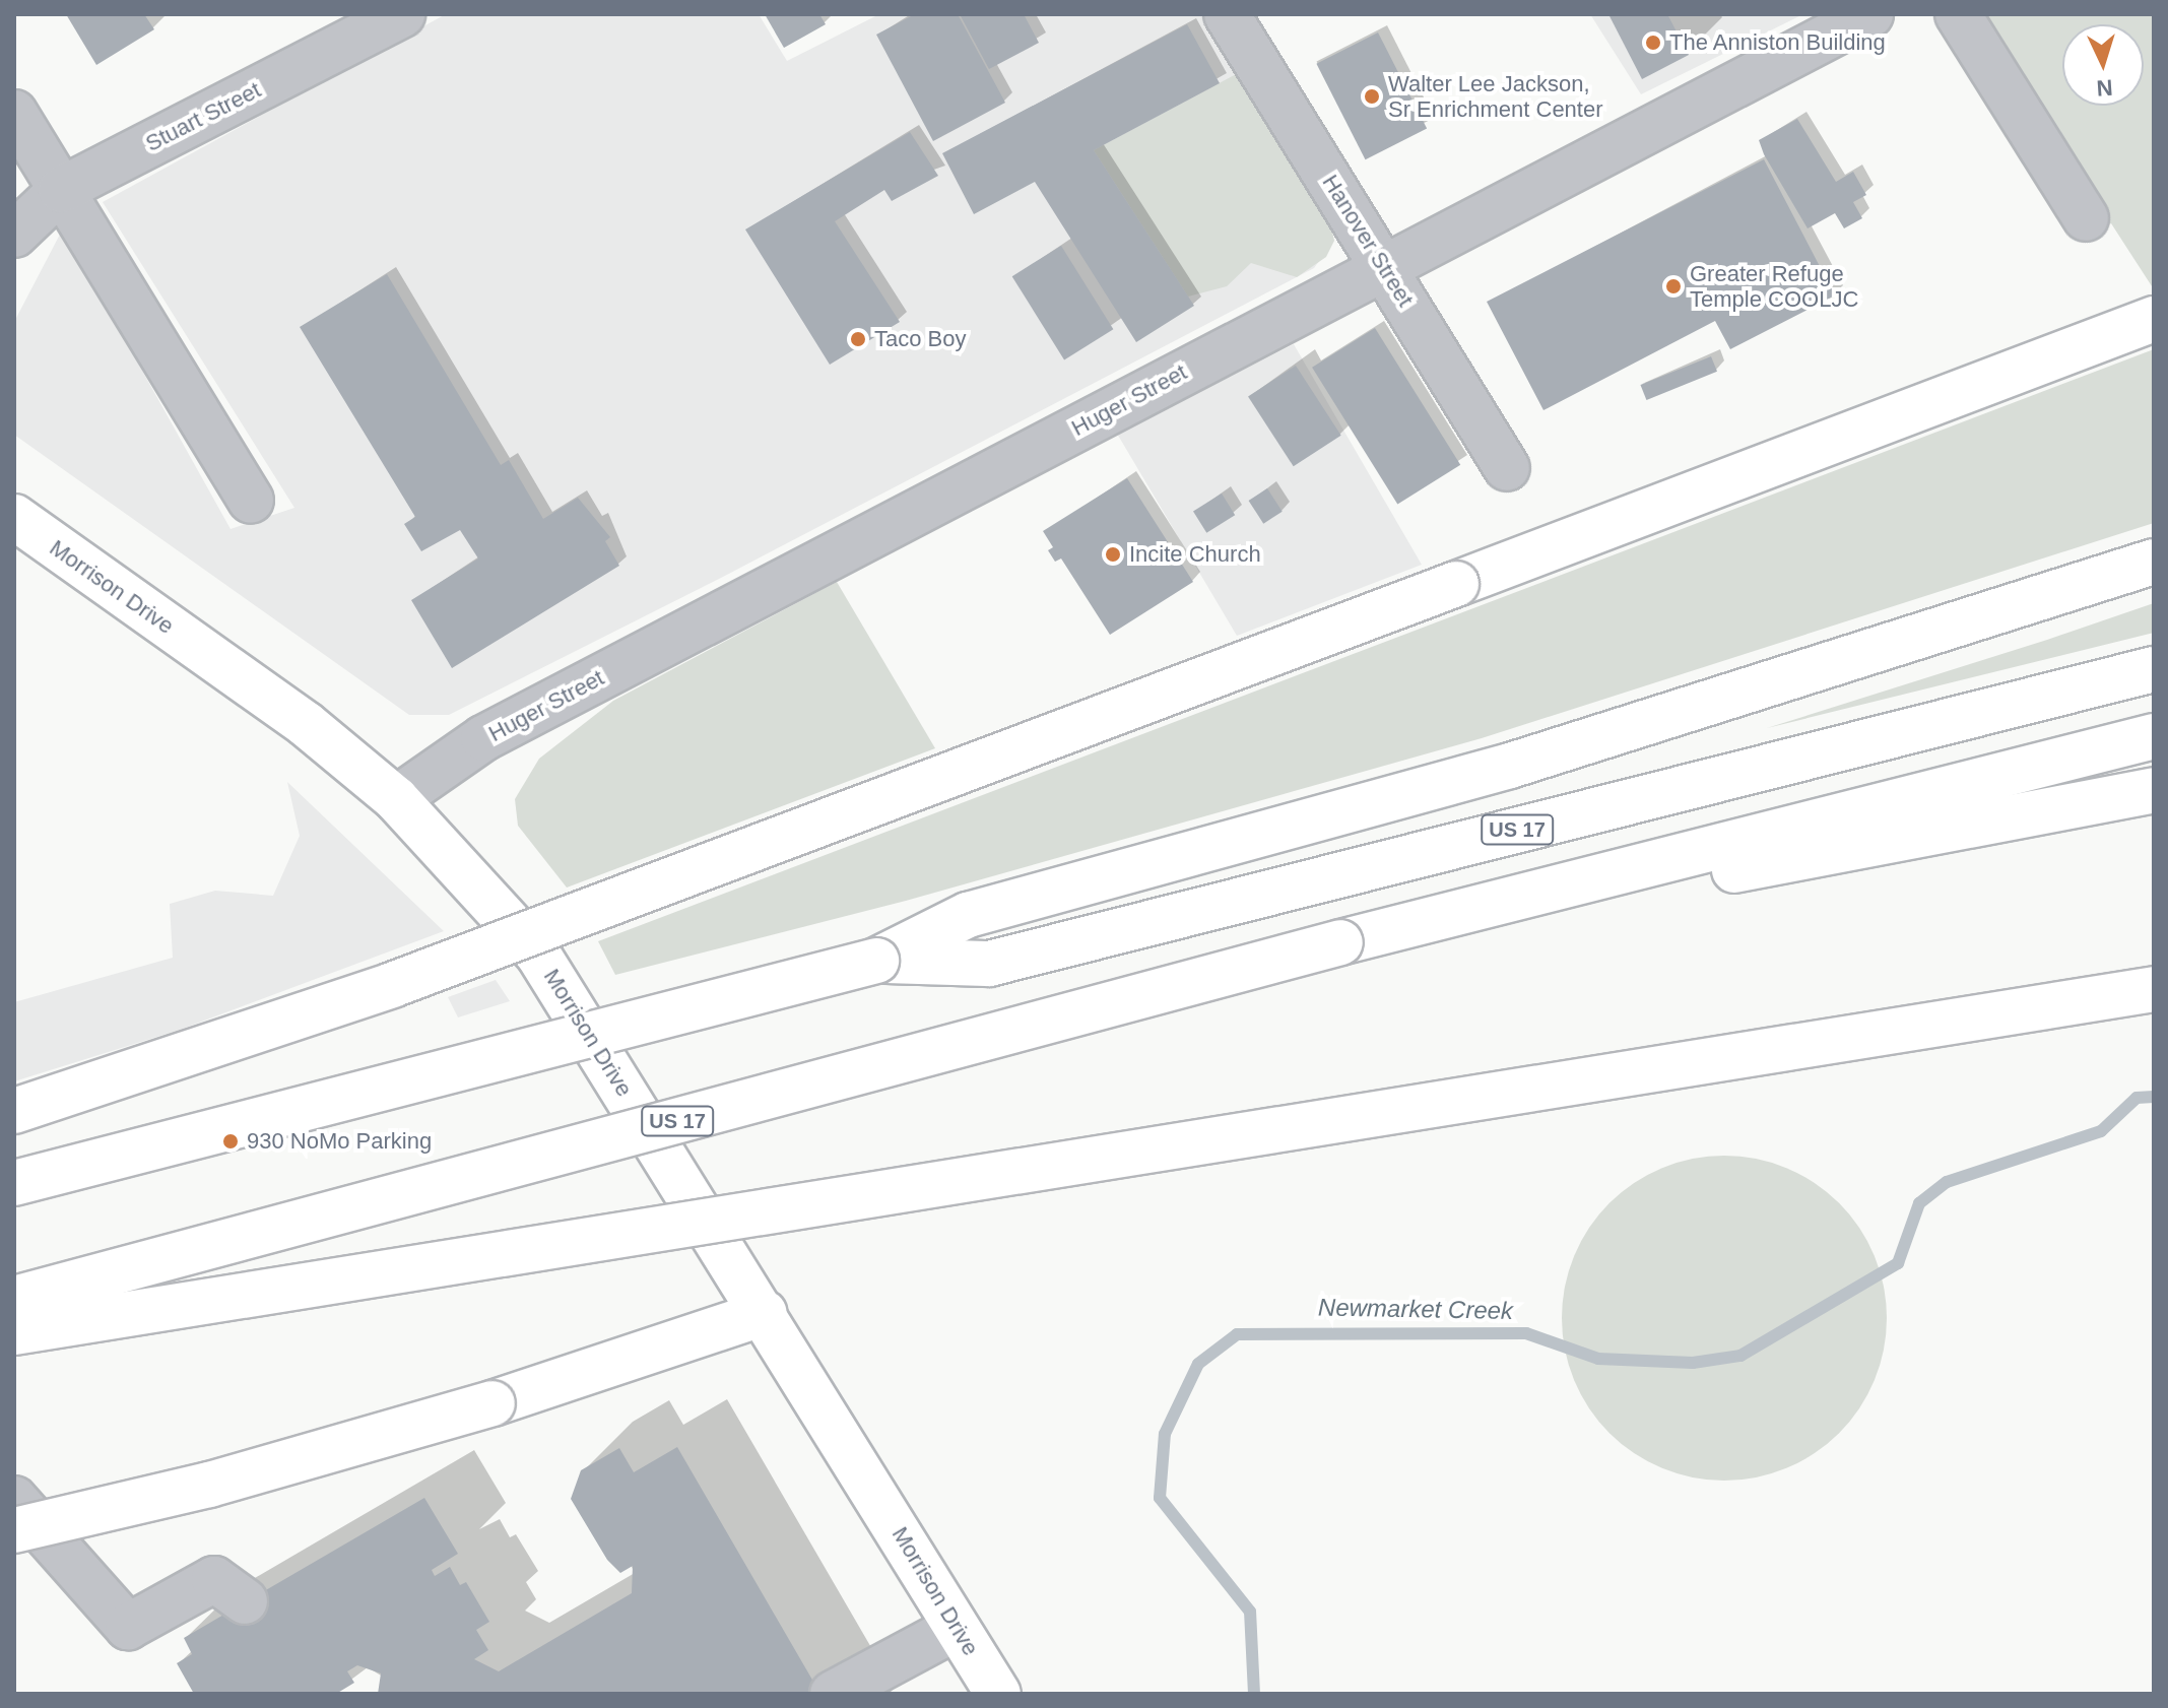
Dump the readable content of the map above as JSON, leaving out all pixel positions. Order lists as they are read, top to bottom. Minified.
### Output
{"streets":{"main road":["Morrison Drive","US 17"],"street":["Stuart Street","Hanover Street","Huger Street"]},"crossings":[["Hanover Street","Huger Street"],["Huger Street","Morrison Drive"]],"water":["Newmarket Creek"],"places":["The Anniston Building","Walter Lee Jackson, Sr Enrichment Center","Greater Refuge Temple COOLJC","Taco Boy","Incite Church","930 NoMo Parking"],"north":"bottom"}
